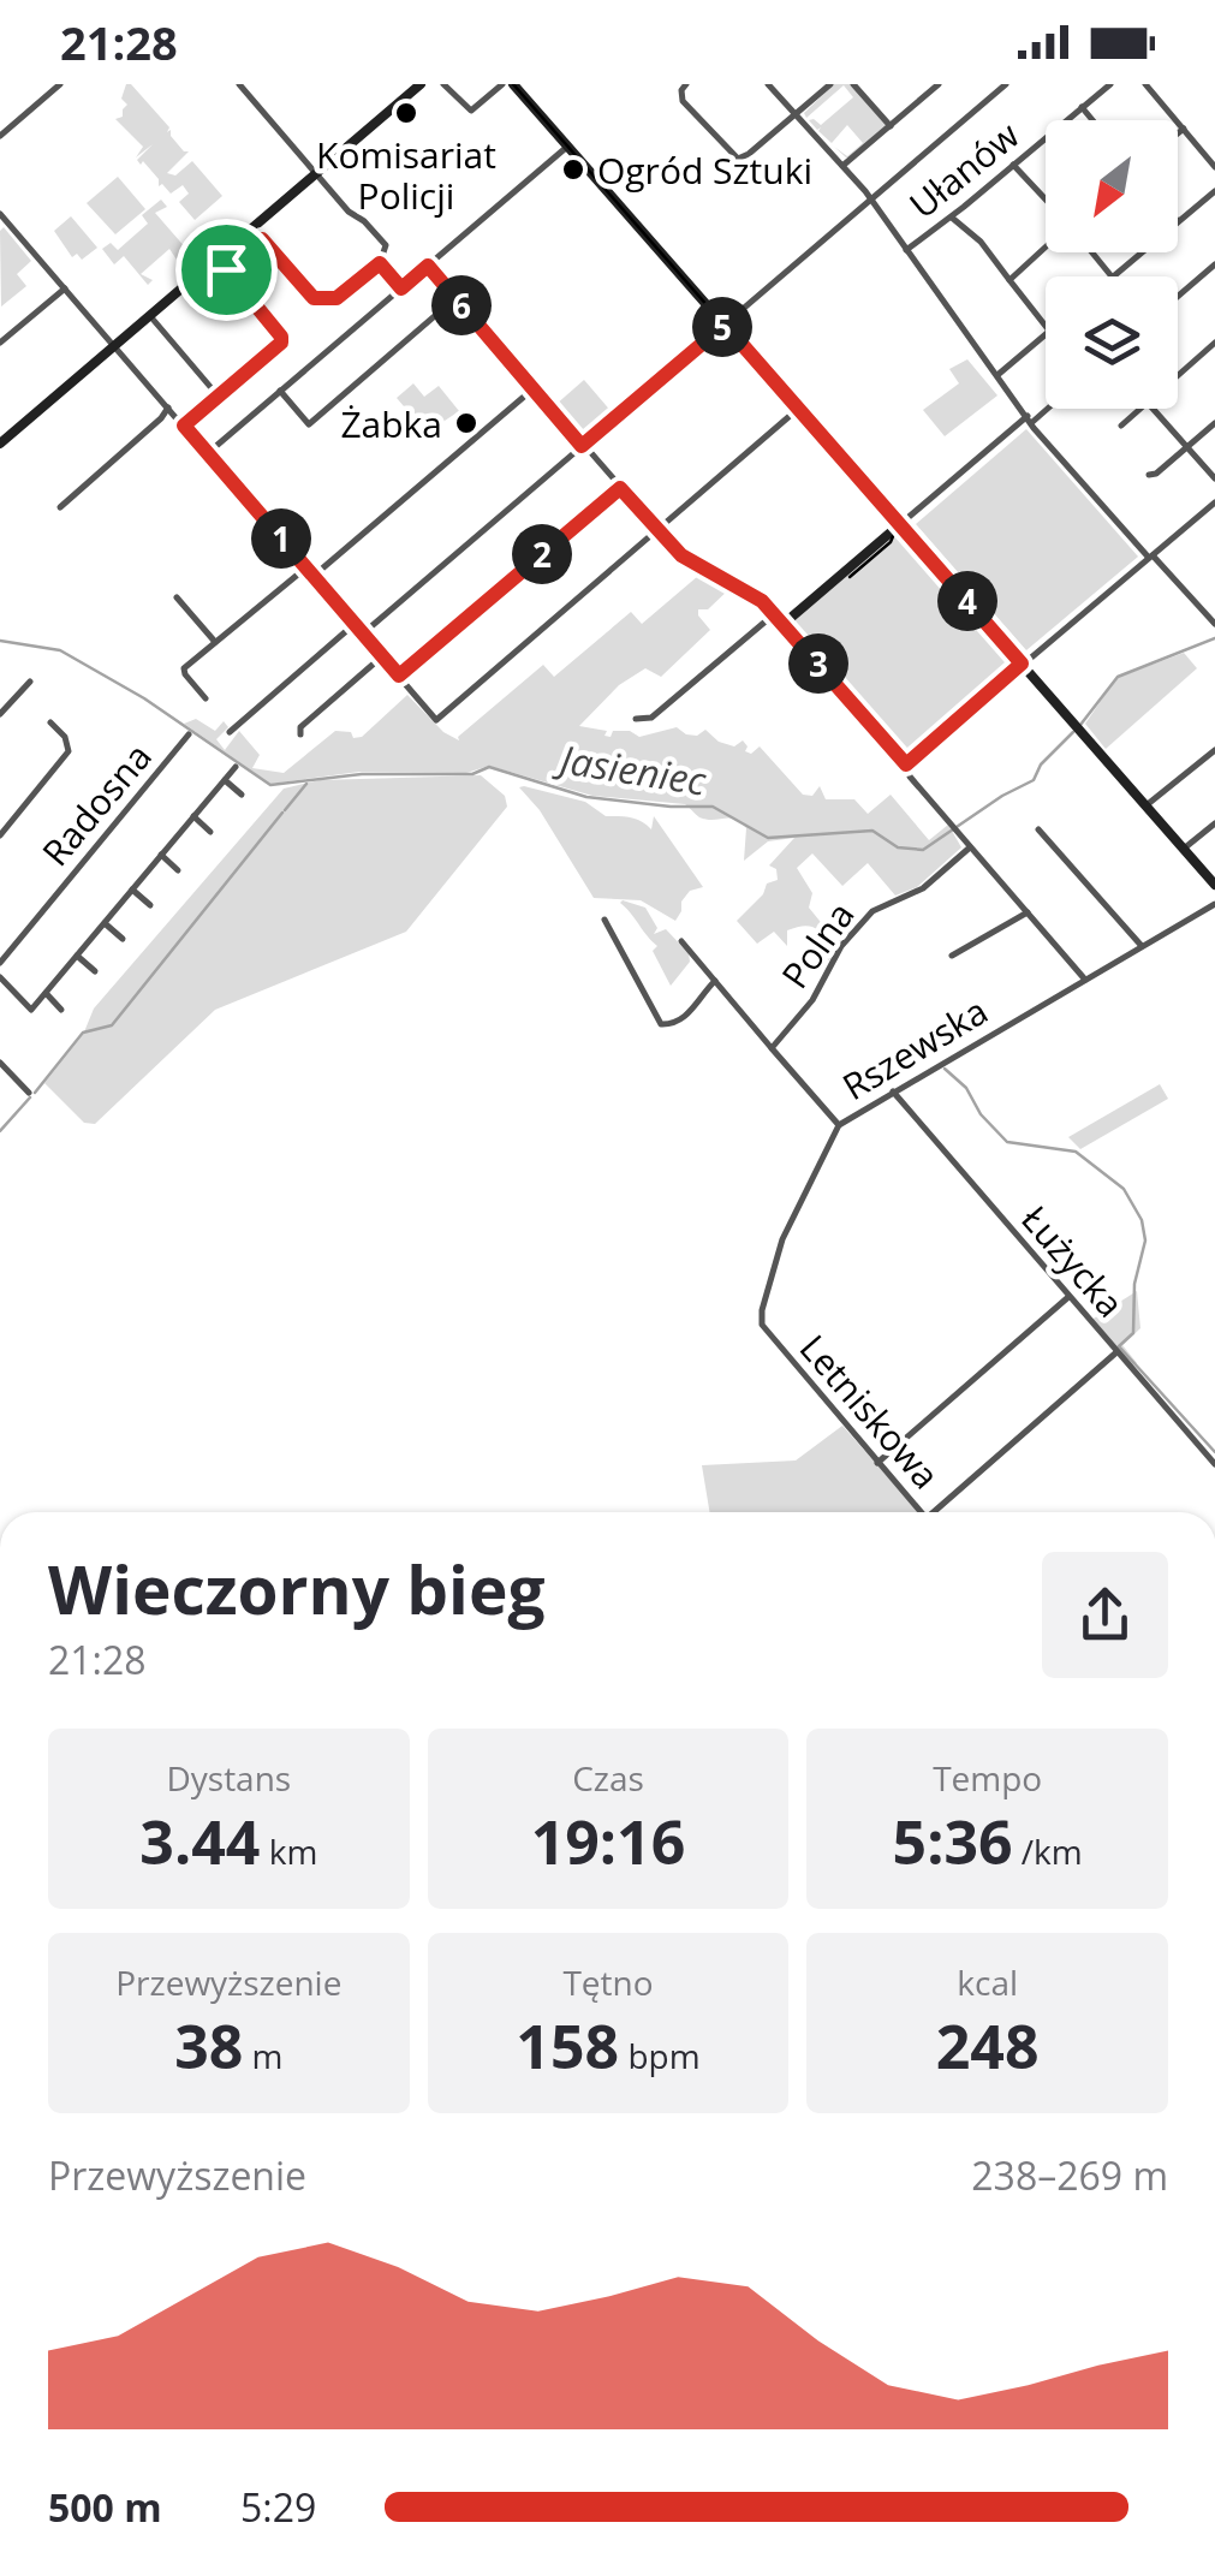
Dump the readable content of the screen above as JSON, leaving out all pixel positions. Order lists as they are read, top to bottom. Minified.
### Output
{"streets":{"street":["Ułanów","Radosna","Polna","Rszewska","Łużycka","Letniskowa"]},"crossings":[["Rszewska","Łużycka"],["Rszewska","Letniskowa"]],"water":["Jasieniec"],"places":["Komisariat Policji","Ogród Sztuki","Żabka"],"north":"bottom left","page":{"status":"21:28","pins":["6","5","1","2","4","3"],"heading":["Wieczorny bieg","21:28"],"stats":[["Dystans","3.44 km"],["Czas","19:16"],["Tempo","5:36 /km"],["Przewyższenie","38 m"],["Tętno","158 bpm"],["kcal","248"]],"chart":["Przewyższenie","238–269 m"],"list":[{"name":"500 m","note":"5:29"}]}}
